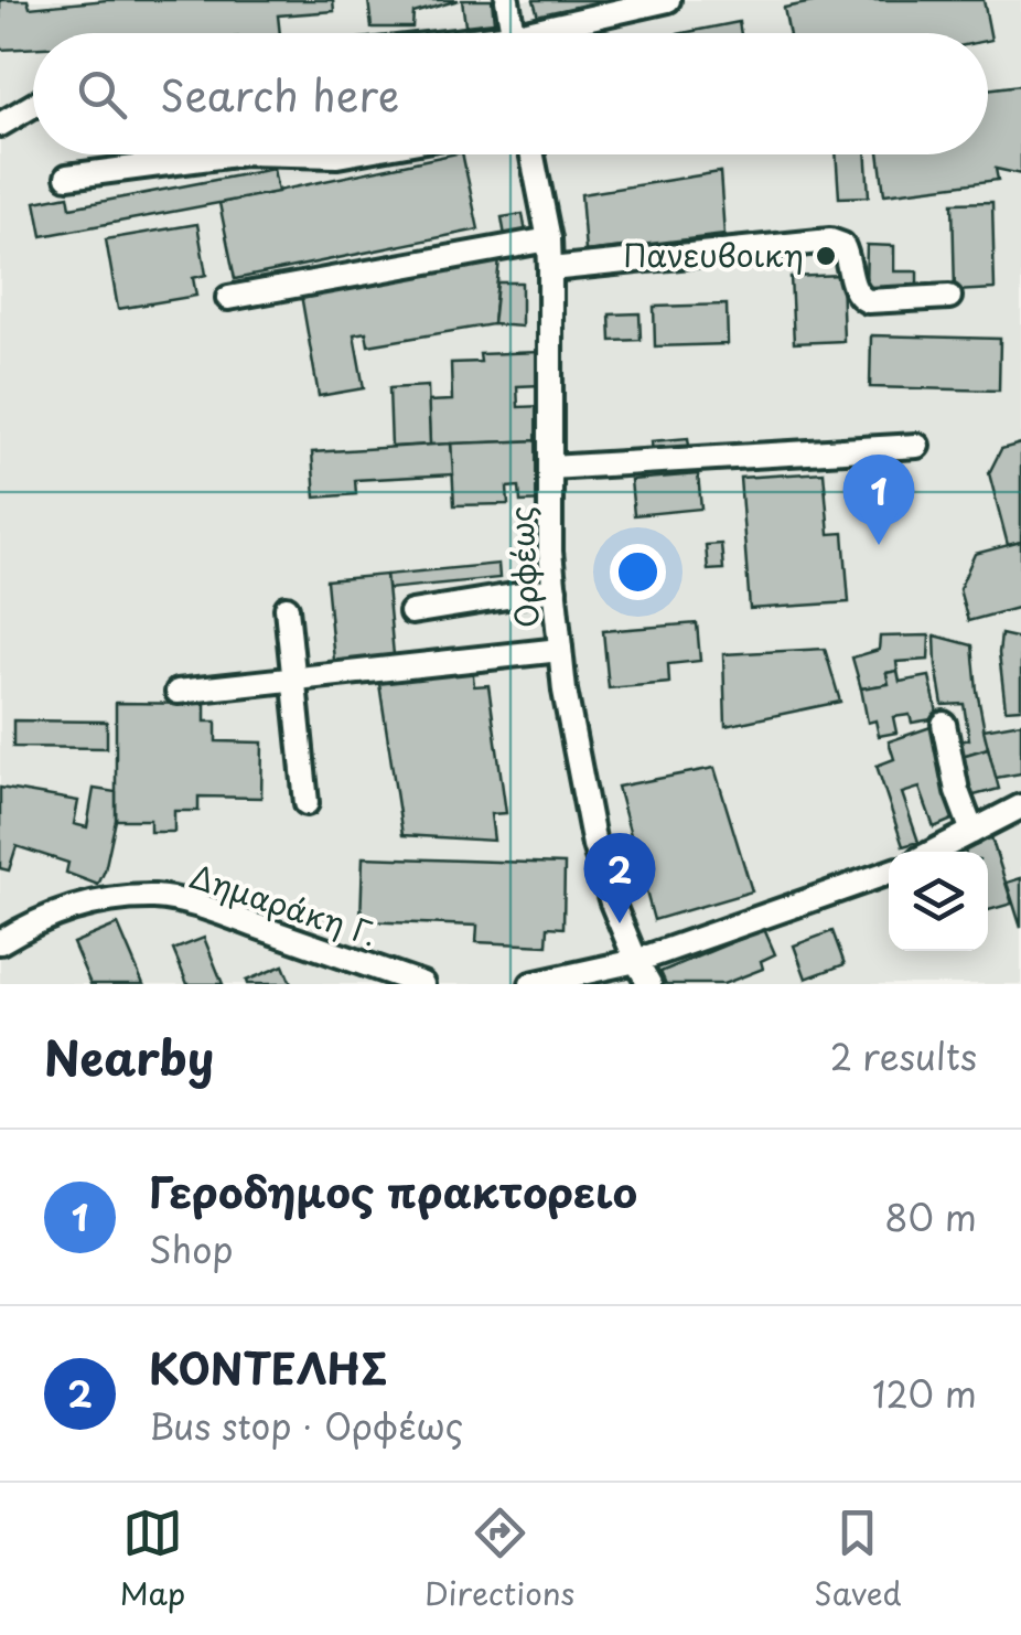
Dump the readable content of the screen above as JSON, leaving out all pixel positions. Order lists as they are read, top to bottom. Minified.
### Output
{"streets":{"street":["Ορφέως","Δημαράκη Γ."]},"places":["Πανευβοικη"],"page":{"search":"Search here","pins":["1","2"],"heading":["Nearby","2 results"],"list":[{"mark":"1","name":"Γεροδημος πρακτορειο","note":"Shop","value":"80 m"},{"mark":"2","name":"ΚΟΝΤΕΛΗΣ","note":"Bus stop · Ορφέως","value":"120 m"}],"nav":["Map","Directions","Saved"]}}
